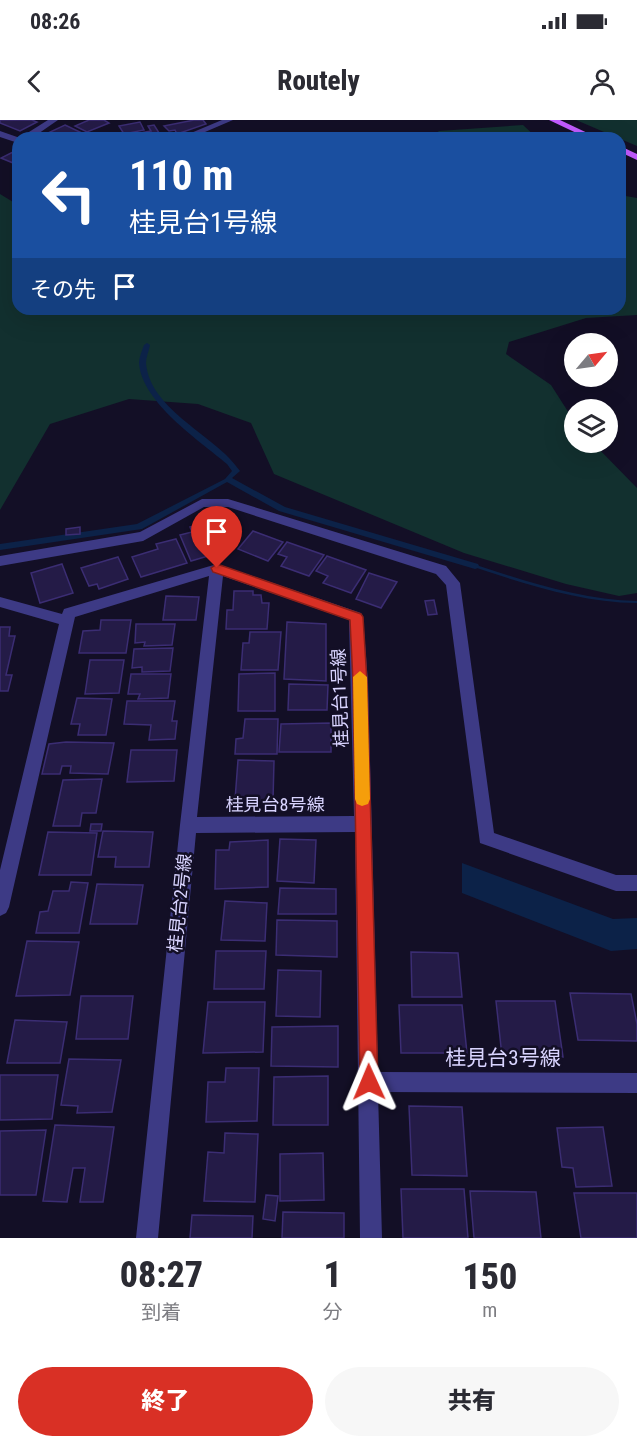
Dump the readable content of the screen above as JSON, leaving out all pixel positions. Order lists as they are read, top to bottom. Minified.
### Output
{"streets":{"street":["桂見台1号線","桂見台8号線","桂見台2号線","桂見台3号線"]},"crossings":[["桂見台1号線","桂見台8号線"],["桂見台1号線","桂見台2号線"],["桂見台1号線","桂見台3号線"],["桂見台8号線","桂見台2号線"]],"north":"top right","page":{"status":"08:26","header":"Routely","turn":["110 m","桂見台1号線"],"then":"その先","eta":["08:27","到着","1","分","150","m"],"buttons":["終了","共有"]}}
